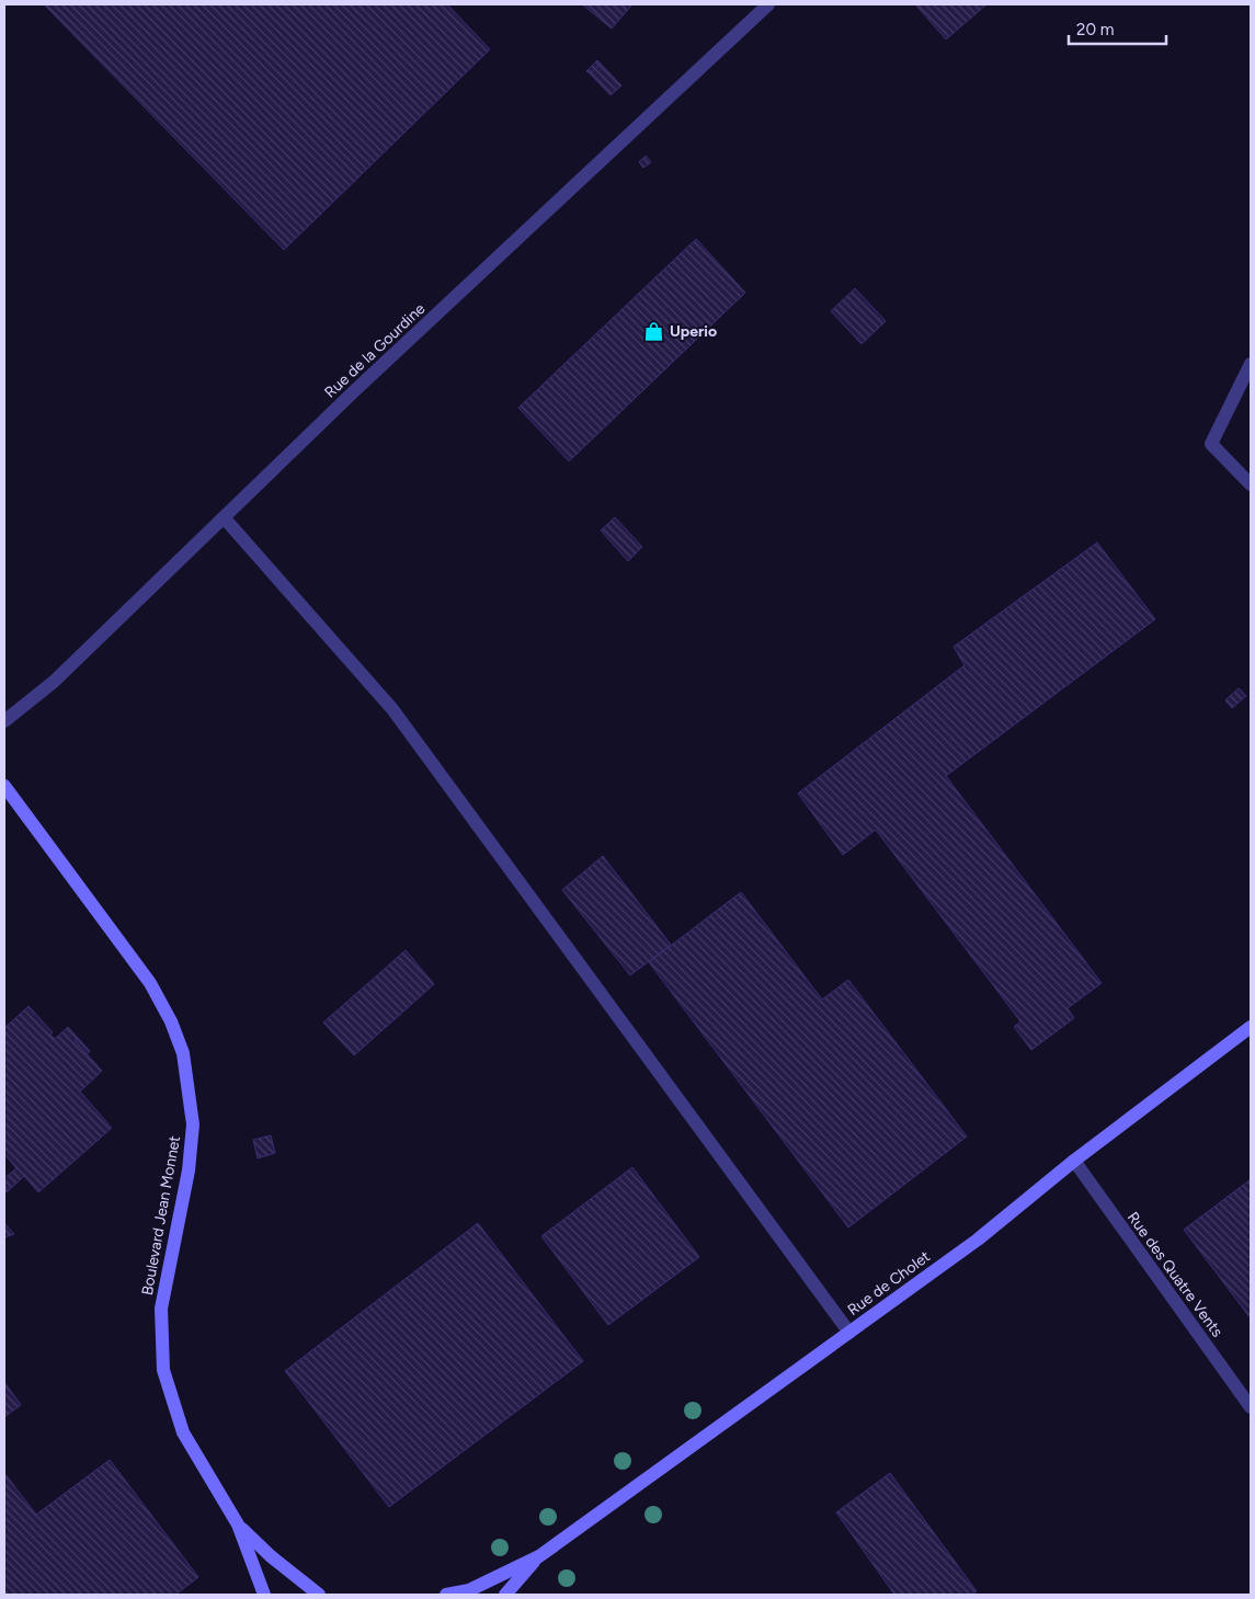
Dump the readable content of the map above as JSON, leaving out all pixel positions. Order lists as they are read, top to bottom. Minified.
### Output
{"streets":{"main road":["Boulevard Jean Monnet","Rue de Cholet"],"street":["Rue de la Gourdine","Rue des Quatre Vents"]},"crossings":[["Rue des Quatre Vents","Rue de Cholet"]],"places":{"shop":["Uperio"]},"scale_bar":"20 m"}
